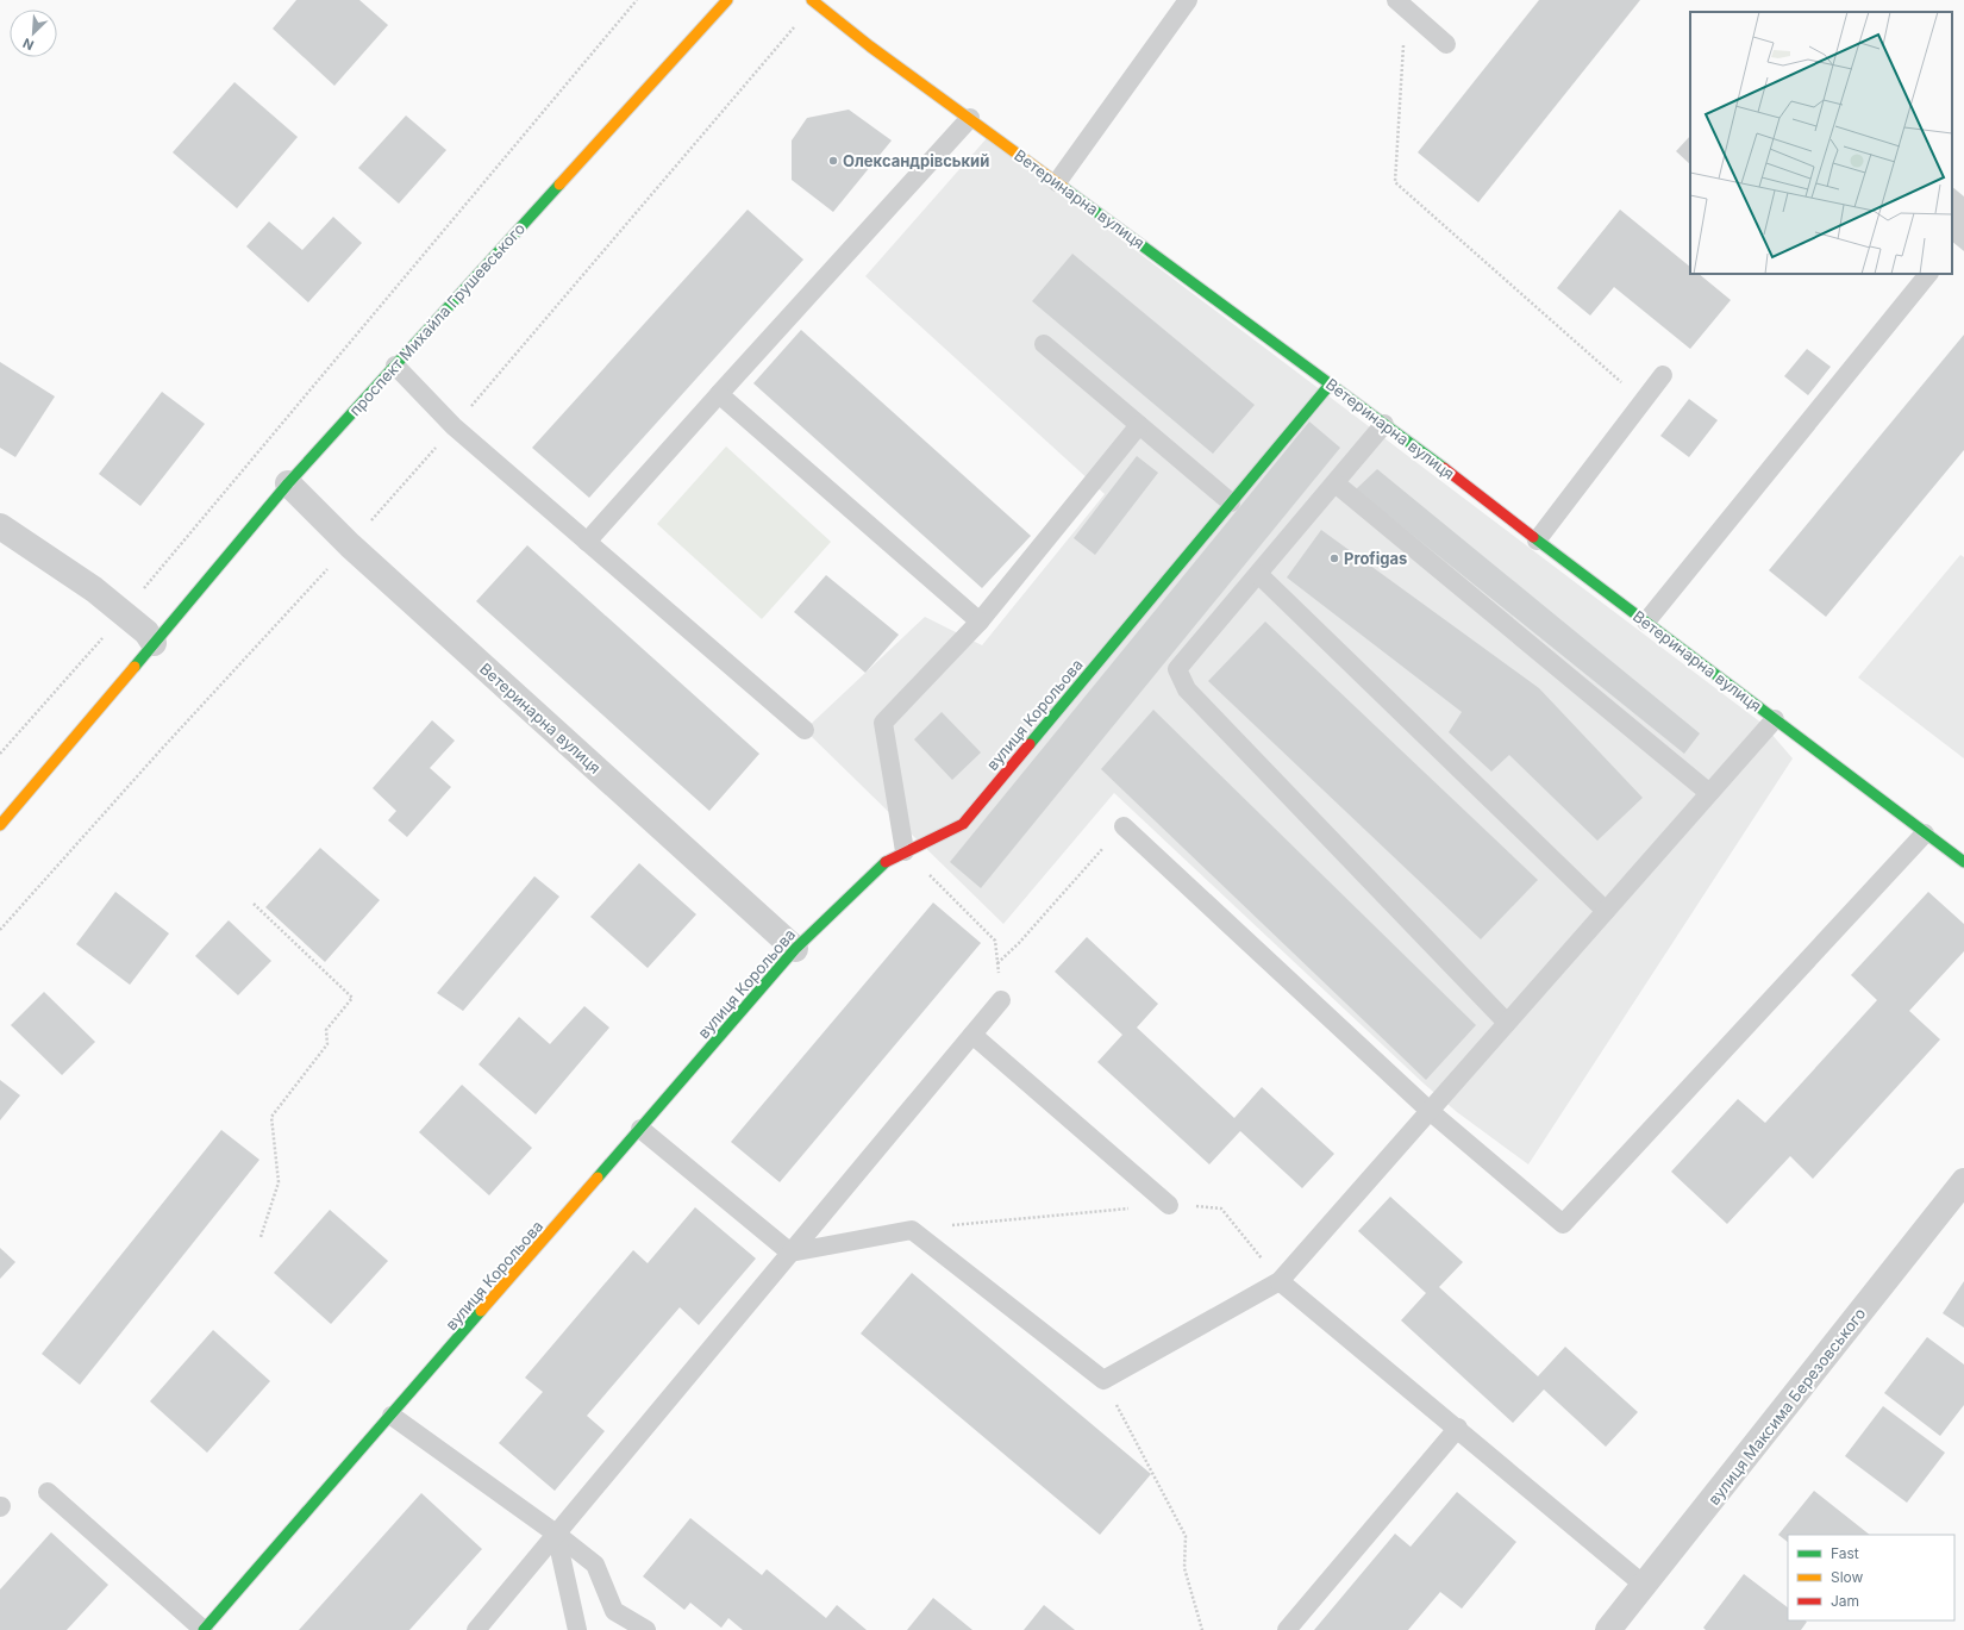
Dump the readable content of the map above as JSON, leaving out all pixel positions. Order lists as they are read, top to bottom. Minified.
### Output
{"streets":{"street":["Ветеринарна вулиця","проспект Михайла Грушевського","вулиця Корольова","вулиця Максима Березовського"]},"crossings":[["Ветеринарна вулиця","проспект Михайла Грушевського"],["Ветеринарна вулиця","вулиця Корольова"]],"places":["Олександрівський","Profigas"],"legend":["Fast","Slow","Jam"],"north":"bottom left"}
